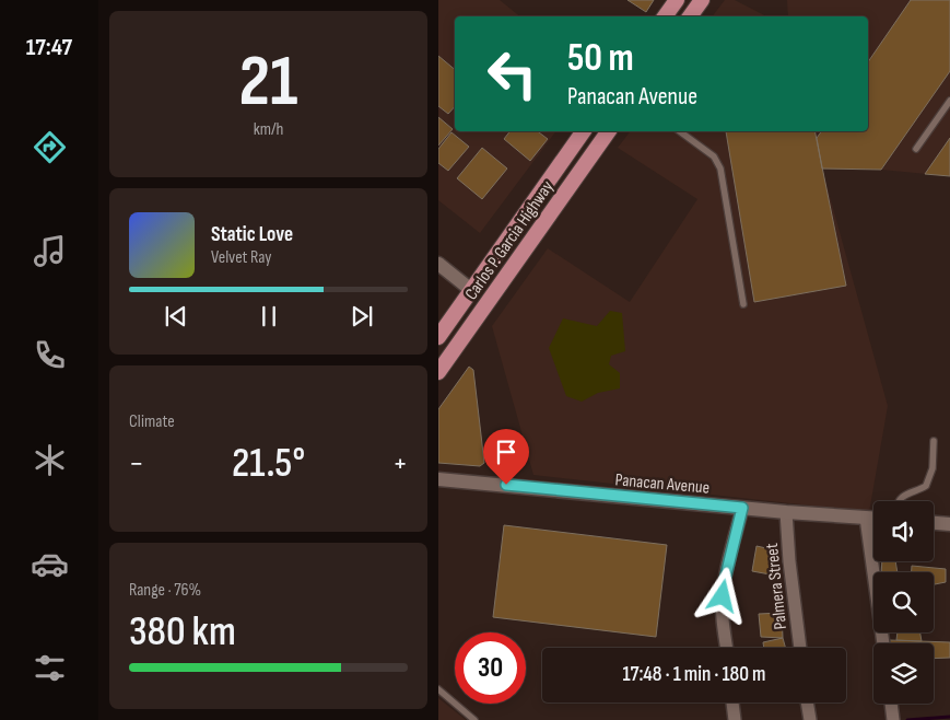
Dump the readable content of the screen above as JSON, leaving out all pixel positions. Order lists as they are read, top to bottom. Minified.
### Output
{"streets":{"highway":["Carlos P. Garcia Highway"],"street":["Panacan Avenue","Palmera Street"]},"crossings":[["Panacan Avenue","Palmera Street"]],"page":{"tabs":"17:47","tile":[["21","km/h"],"Climate",["Range · 76%","380 km"]],"turn":["50 m","Panacan Avenue"],"song":["Static Love","Velvet Ray"],"heat":["−","21.5°","+"],"limit":"30","trip":"17:48 · 1 min · 180 m"}}
